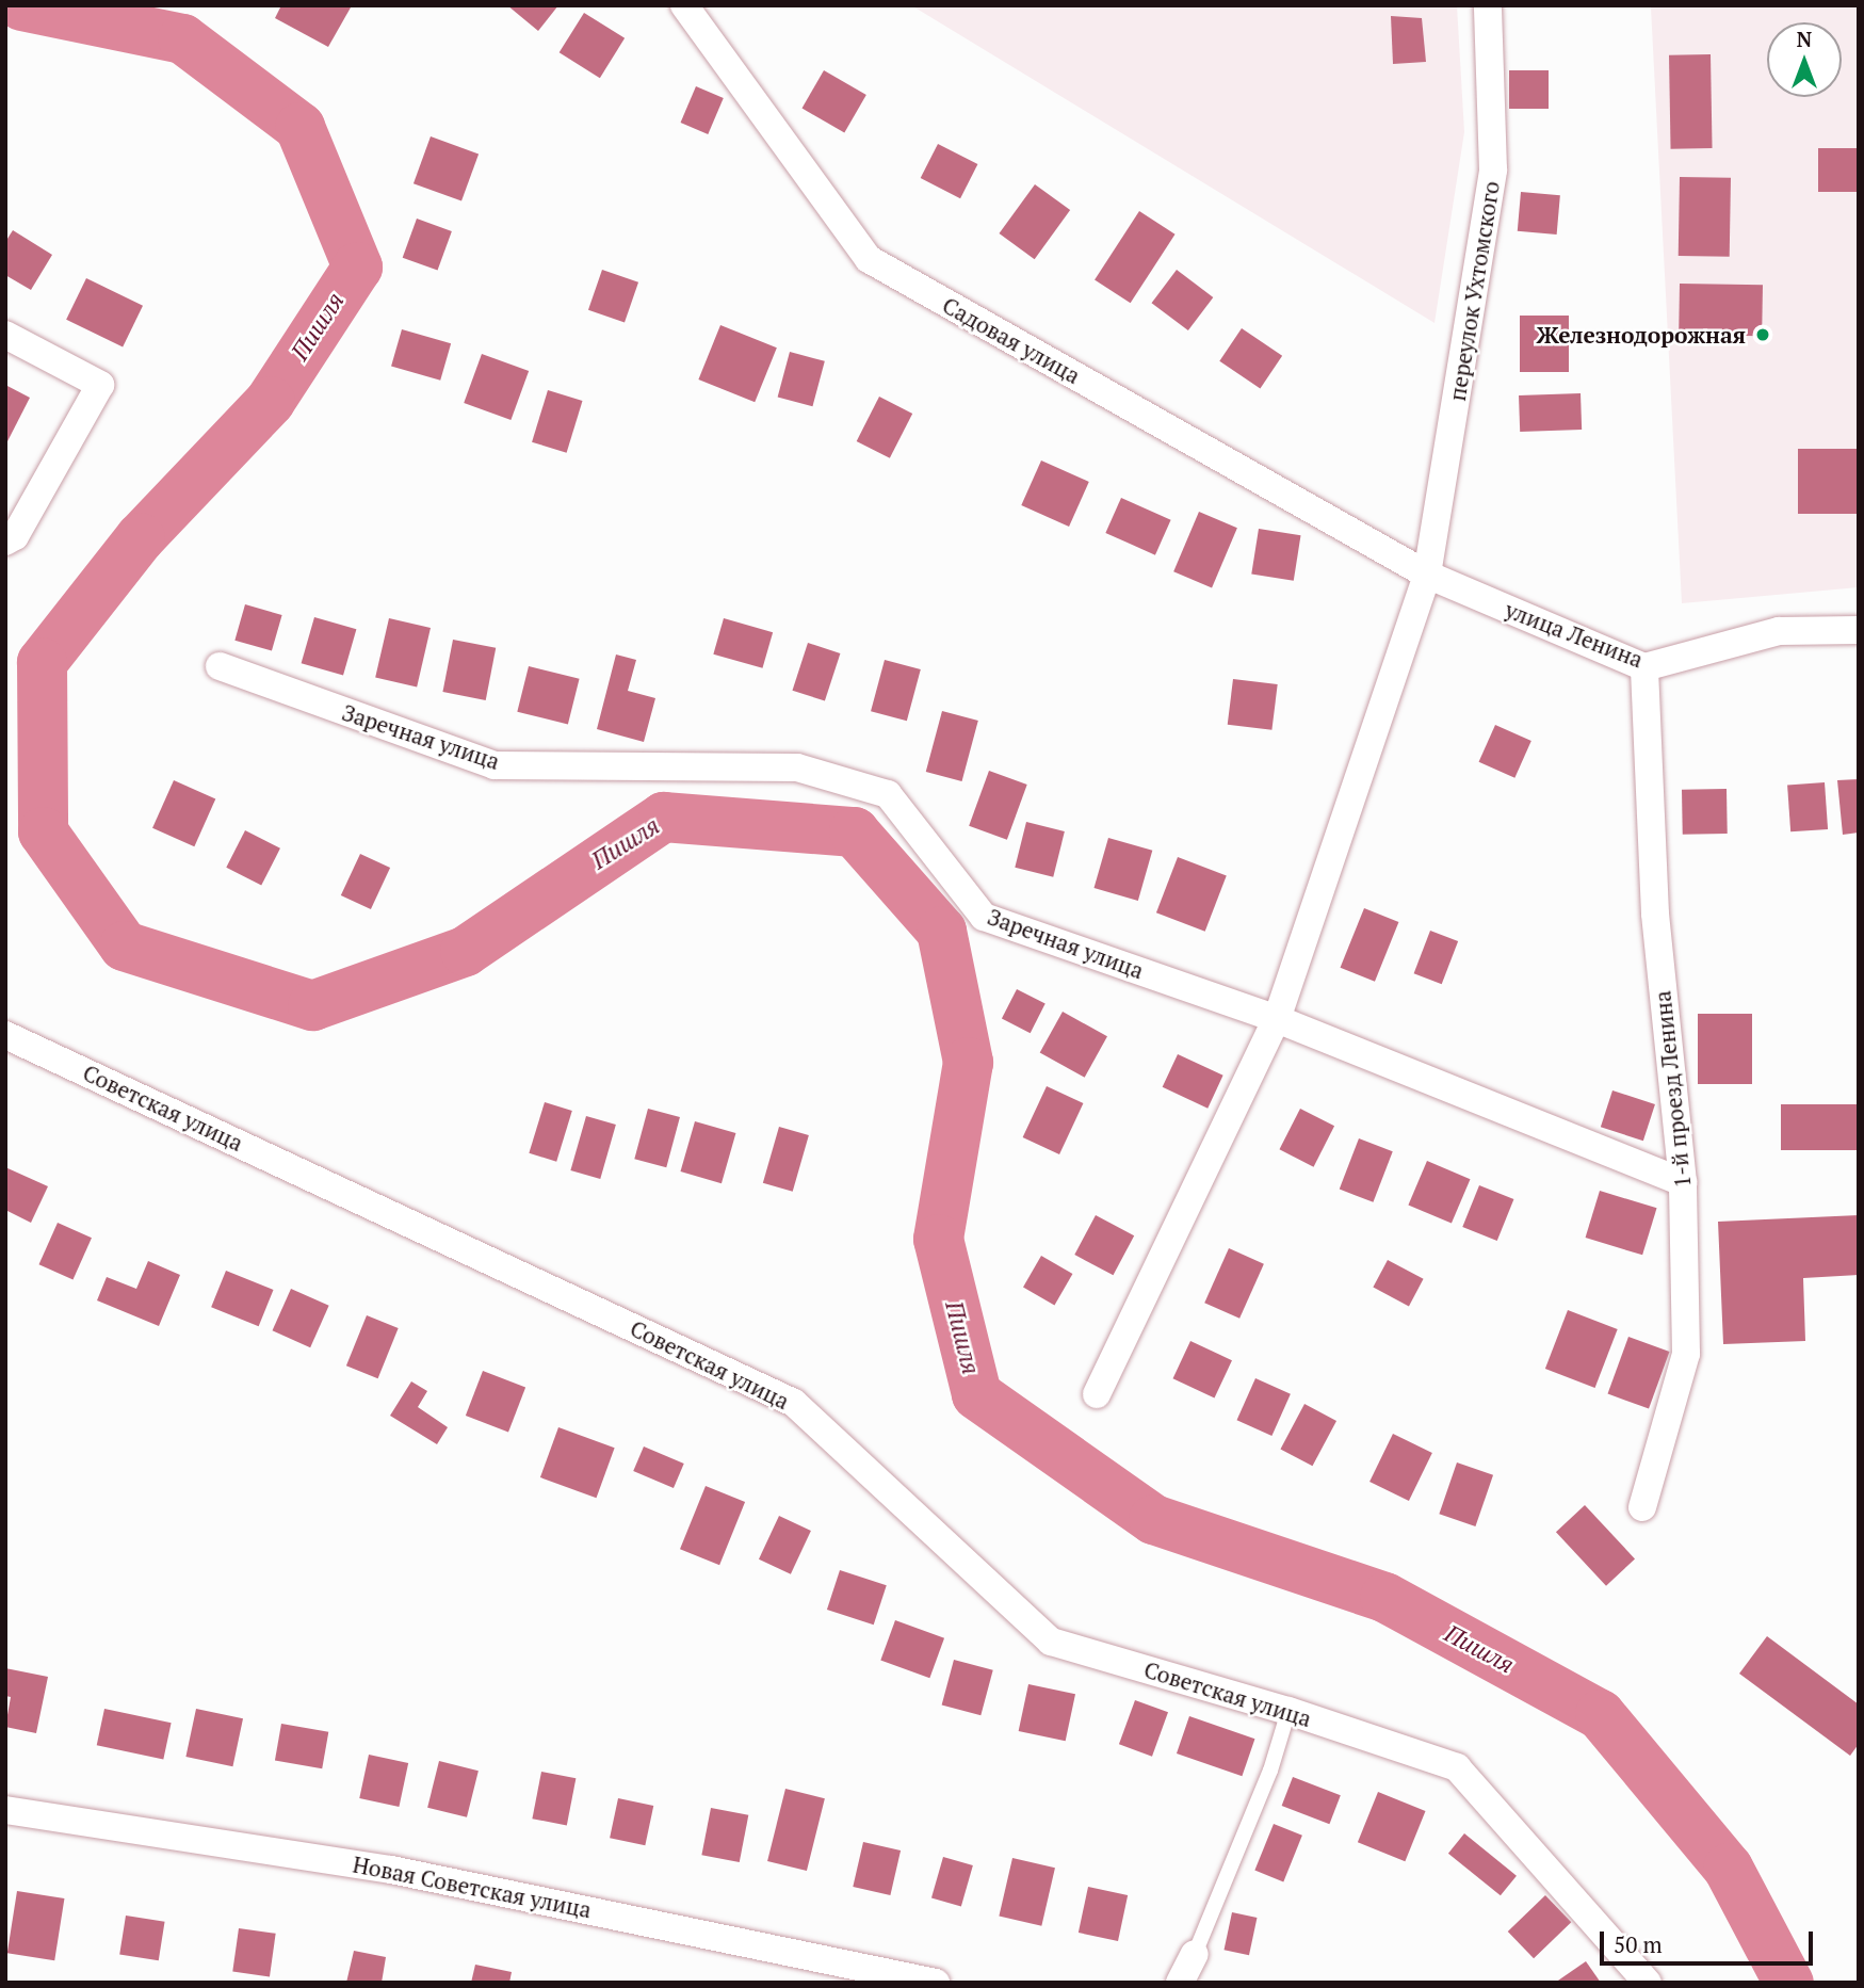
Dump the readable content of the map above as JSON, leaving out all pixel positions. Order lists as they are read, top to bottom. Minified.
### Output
{"streets":{"street":["переулок Ухтомского","Садовая улица","улица Ленина","Заречная улица","1-й проезд Ленина","Советская улица","Новая Советская улица"]},"crossings":[["переулок Ухтомского","Садовая улица"],["переулок Ухтомского","улица Ленина"],["переулок Ухтомского","Заречная улица"],["Садовая улица","улица Ленина"],["улица Ленина","1-й проезд Ленина"],["Заречная улица","1-й проезд Ленина"]],"water":["Пишля"],"places":["Железнодорожная"],"scale_bar":"50 m","north":"top"}
